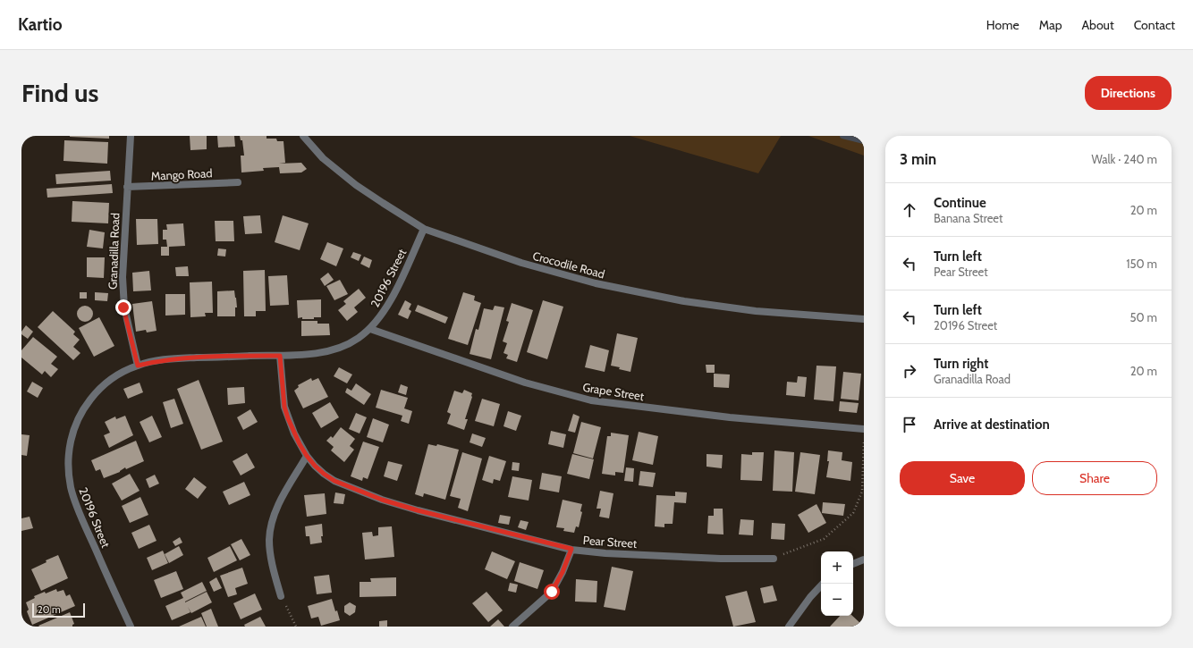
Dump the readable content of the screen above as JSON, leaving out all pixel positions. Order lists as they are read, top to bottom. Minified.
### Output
{"streets":{"street":["Mango Road","Granadilla Road","Crocodile Road","20196 Street","Grape Street","Pear Street"]},"crossings":[["Mango Road","Granadilla Road"],["Granadilla Road","20196 Street"],["Crocodile Road","20196 Street"],["20196 Street","Grape Street"],["20196 Street","Pear Street"]],"scale_bar":"20 m","page":{"header":"Kartio","nav":["Home","Map","About","Contact"],"buttons":["Directions",["Save","Share"]],"title":"Find us","heading":["3 min","Walk · 240 m"],"list":[["Continue","Banana Street","20 m"],["Turn left","Pear Street","150 m"],["Turn left","20196 Street","50 m"],["Turn right","Granadilla Road","20 m"],"Arrive at destination"],"map_buttons":["+","−"],"scale":"20 m"}}
